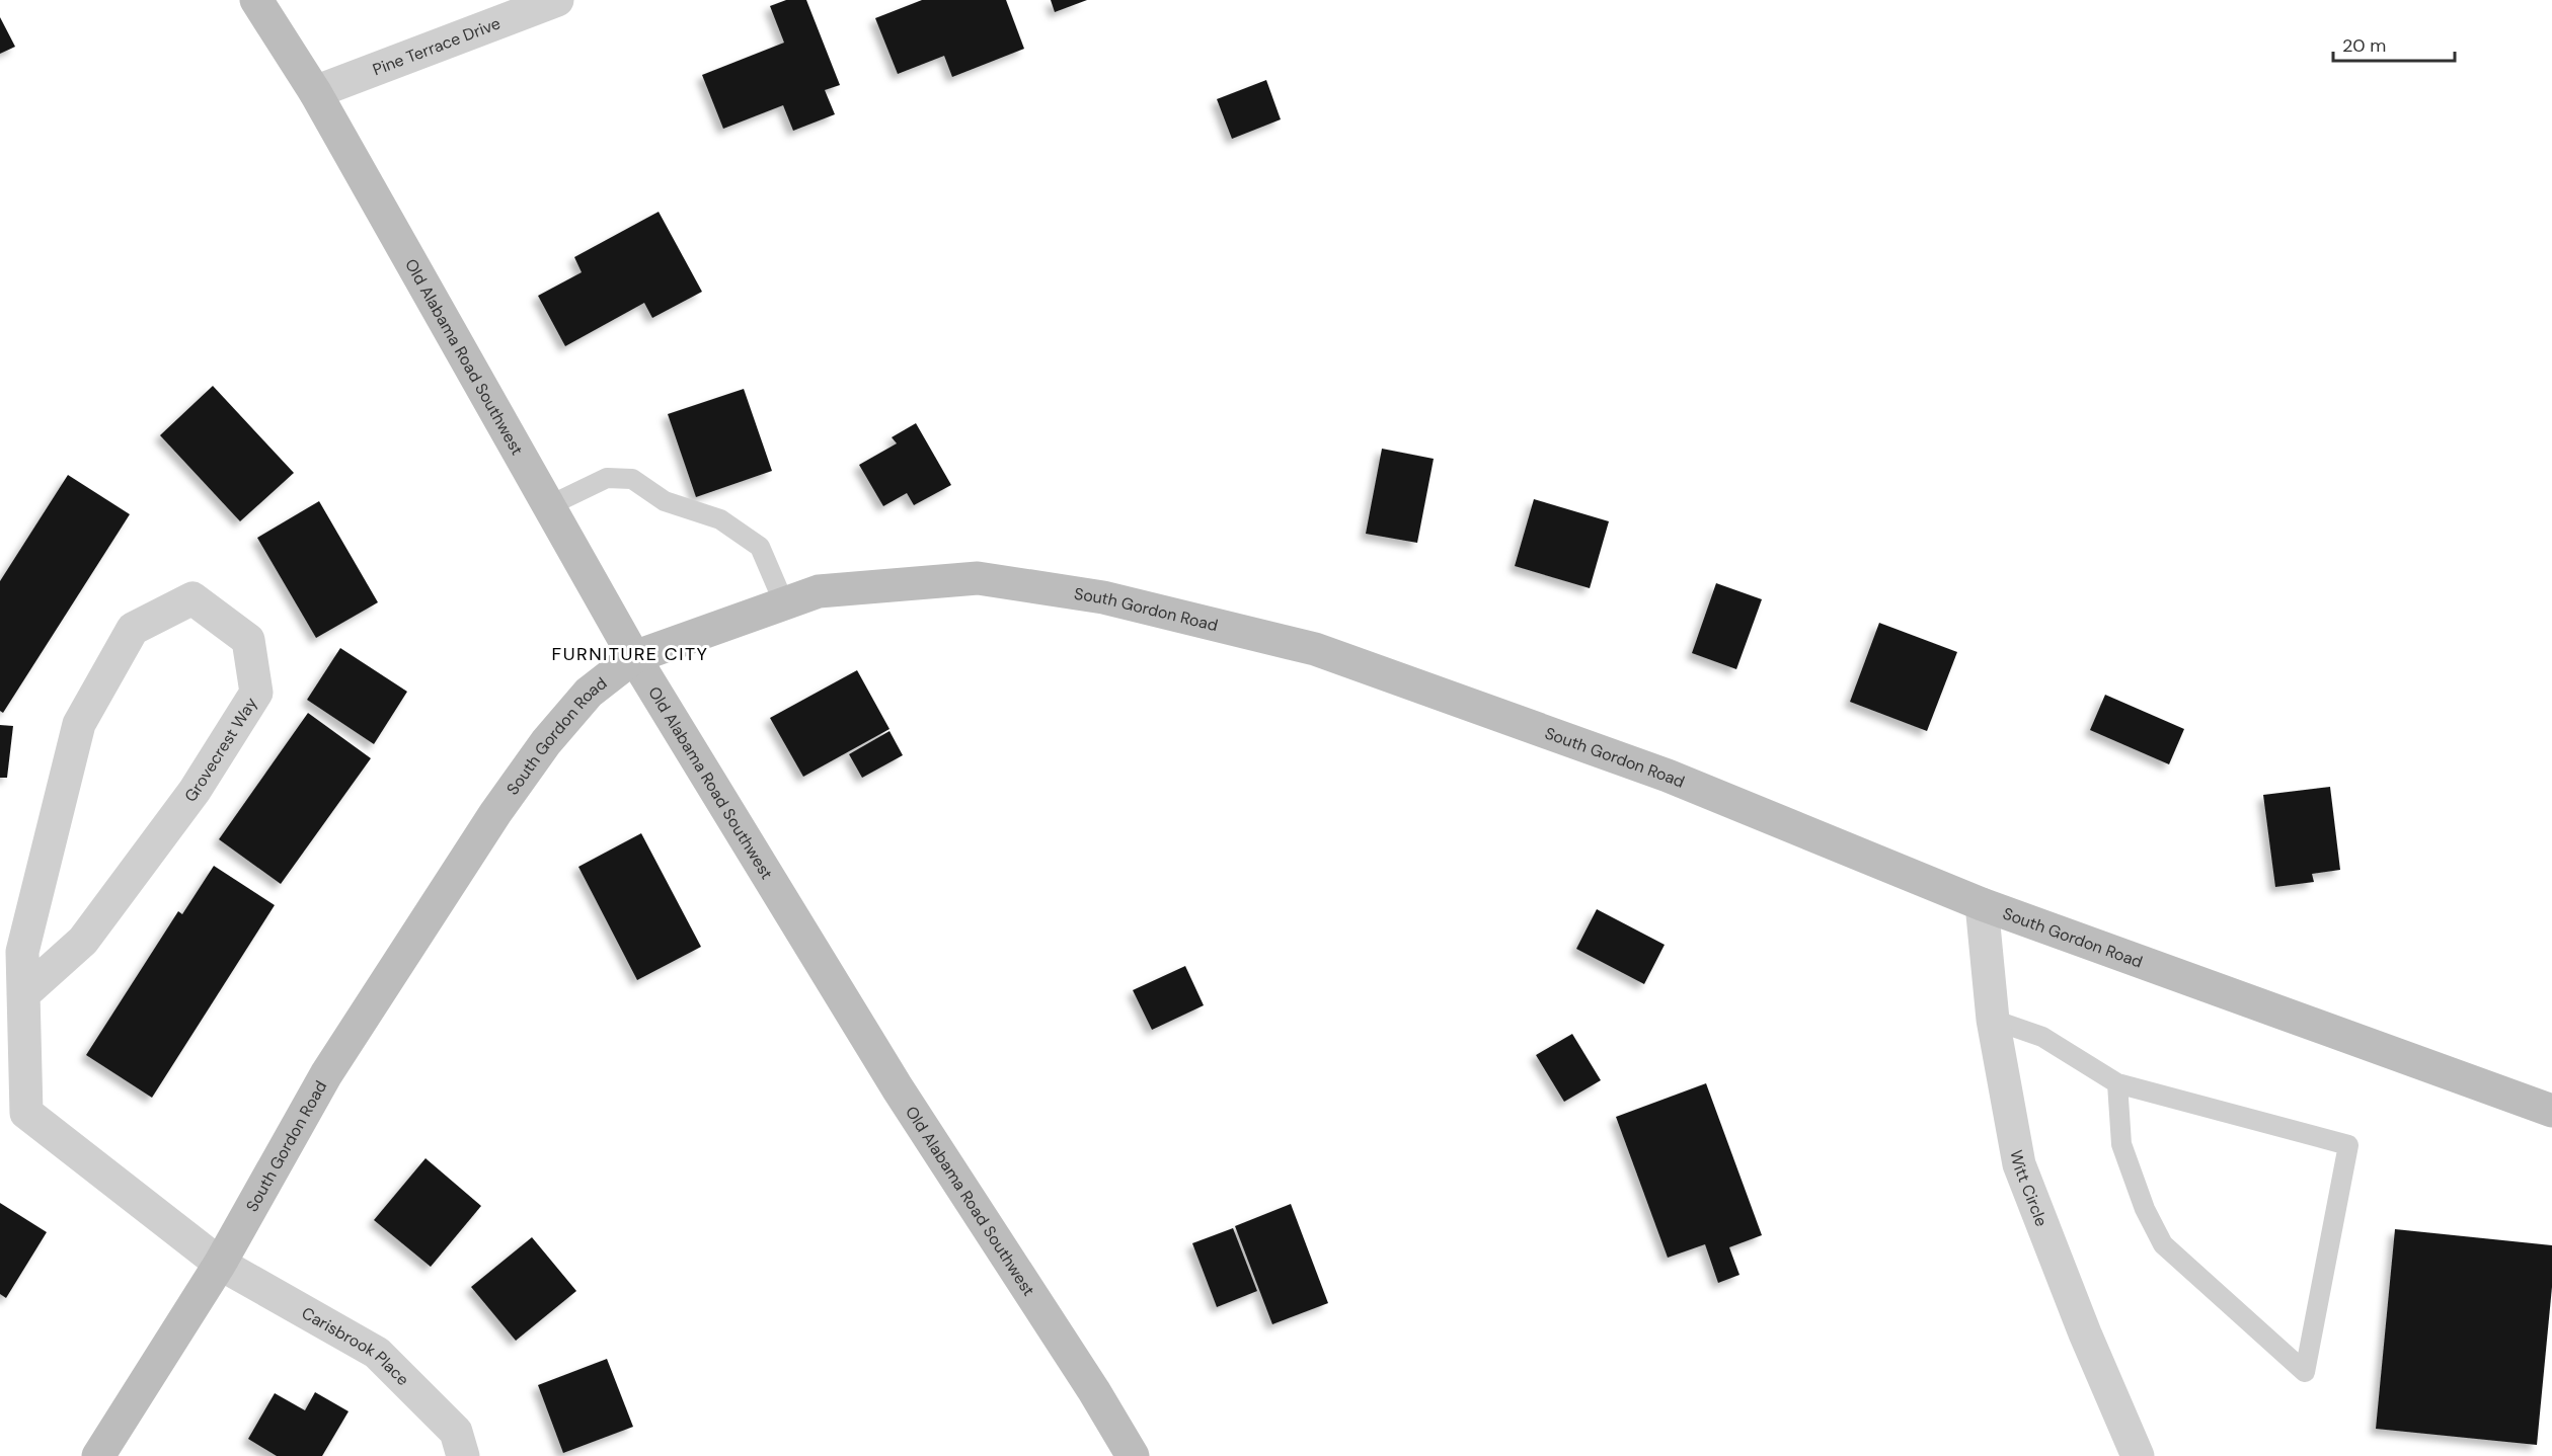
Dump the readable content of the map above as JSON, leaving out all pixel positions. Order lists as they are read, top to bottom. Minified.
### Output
{"streets":{"street":["Pine Terrace Drive","Old Alabama Road Southwest","South Gordon Road","Grovecrest Way","Witt Circle","Carisbrook Place"]},"crossings":[["Pine Terrace Drive","Old Alabama Road Southwest"],["Old Alabama Road Southwest","South Gordon Road"],["South Gordon Road","Grovecrest Way"],["South Gordon Road","Witt Circle"],["South Gordon Road","Carisbrook Place"],["Grovecrest Way","Carisbrook Place"]],"districts":["FURNITURE CITY"],"scale_bar":"20 m"}
